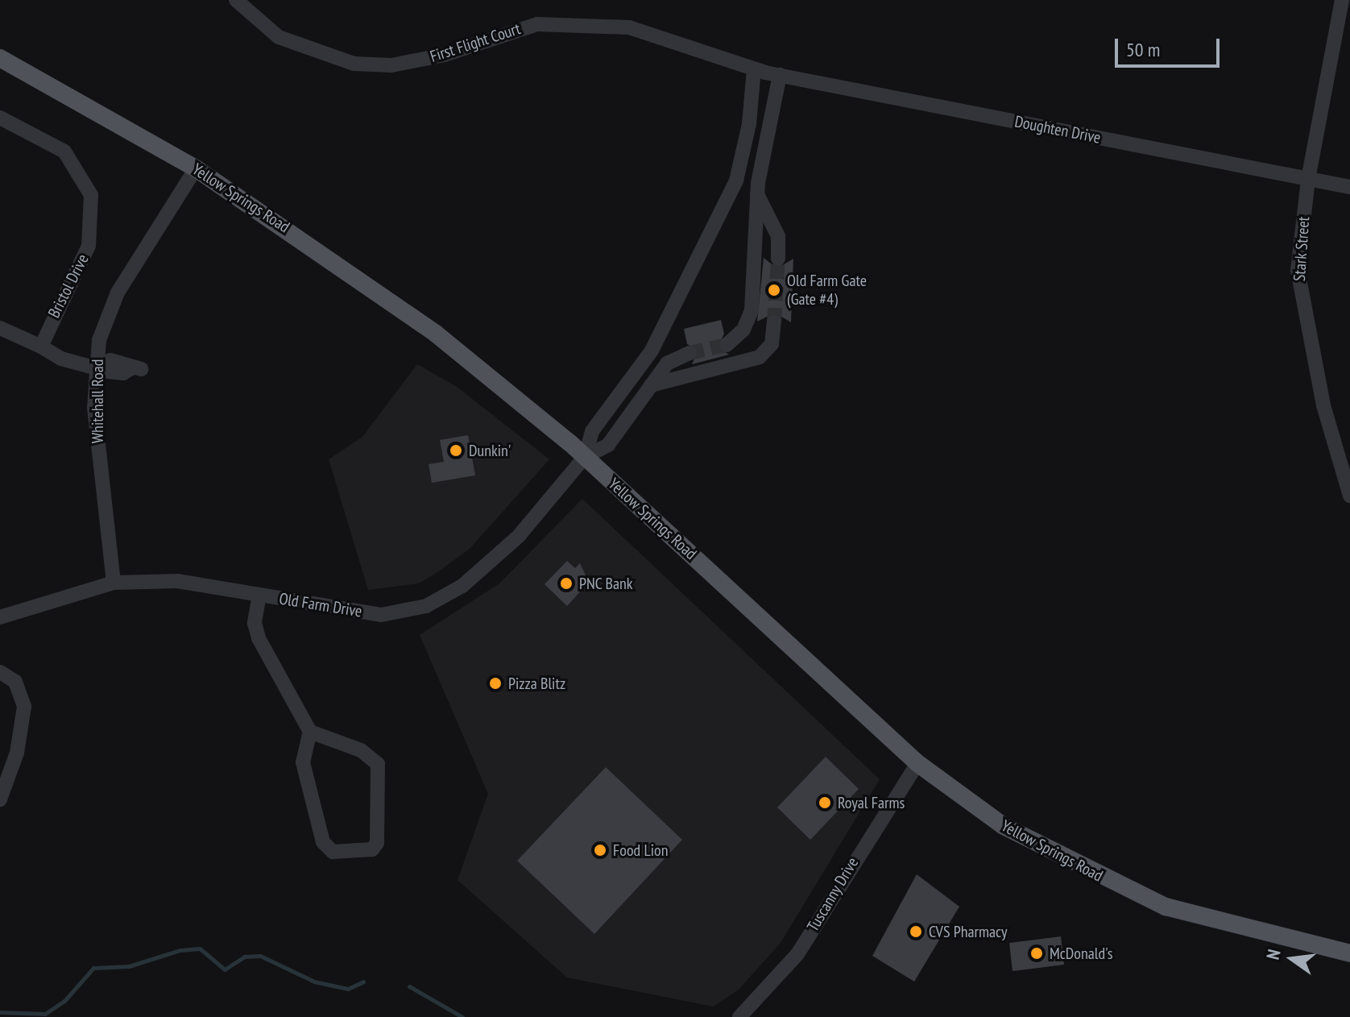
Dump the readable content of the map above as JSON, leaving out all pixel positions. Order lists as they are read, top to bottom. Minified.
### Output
{"streets":{"main road":["Yellow Springs Road"],"street":["First Flight Court","Doughten Drive","Stark Street","Bristol Drive","Whitehall Road","Old Farm Drive","Tuscanny Drive"]},"crossings":[["First Flight Court","Doughten Drive"],["Doughten Drive","Stark Street"],["Yellow Springs Road","Whitehall Road"],["Yellow Springs Road","Old Farm Drive"],["Yellow Springs Road","Tuscanny Drive"],["Whitehall Road","Old Farm Drive"]],"places":["Old Farm Gate (Gate #4)","Dunkin'","PNC Bank","Pizza Blitz","Royal Farms","Food Lion","CVS Pharmacy","McDonald's"],"scale_bar":"50 m","north":"left"}
